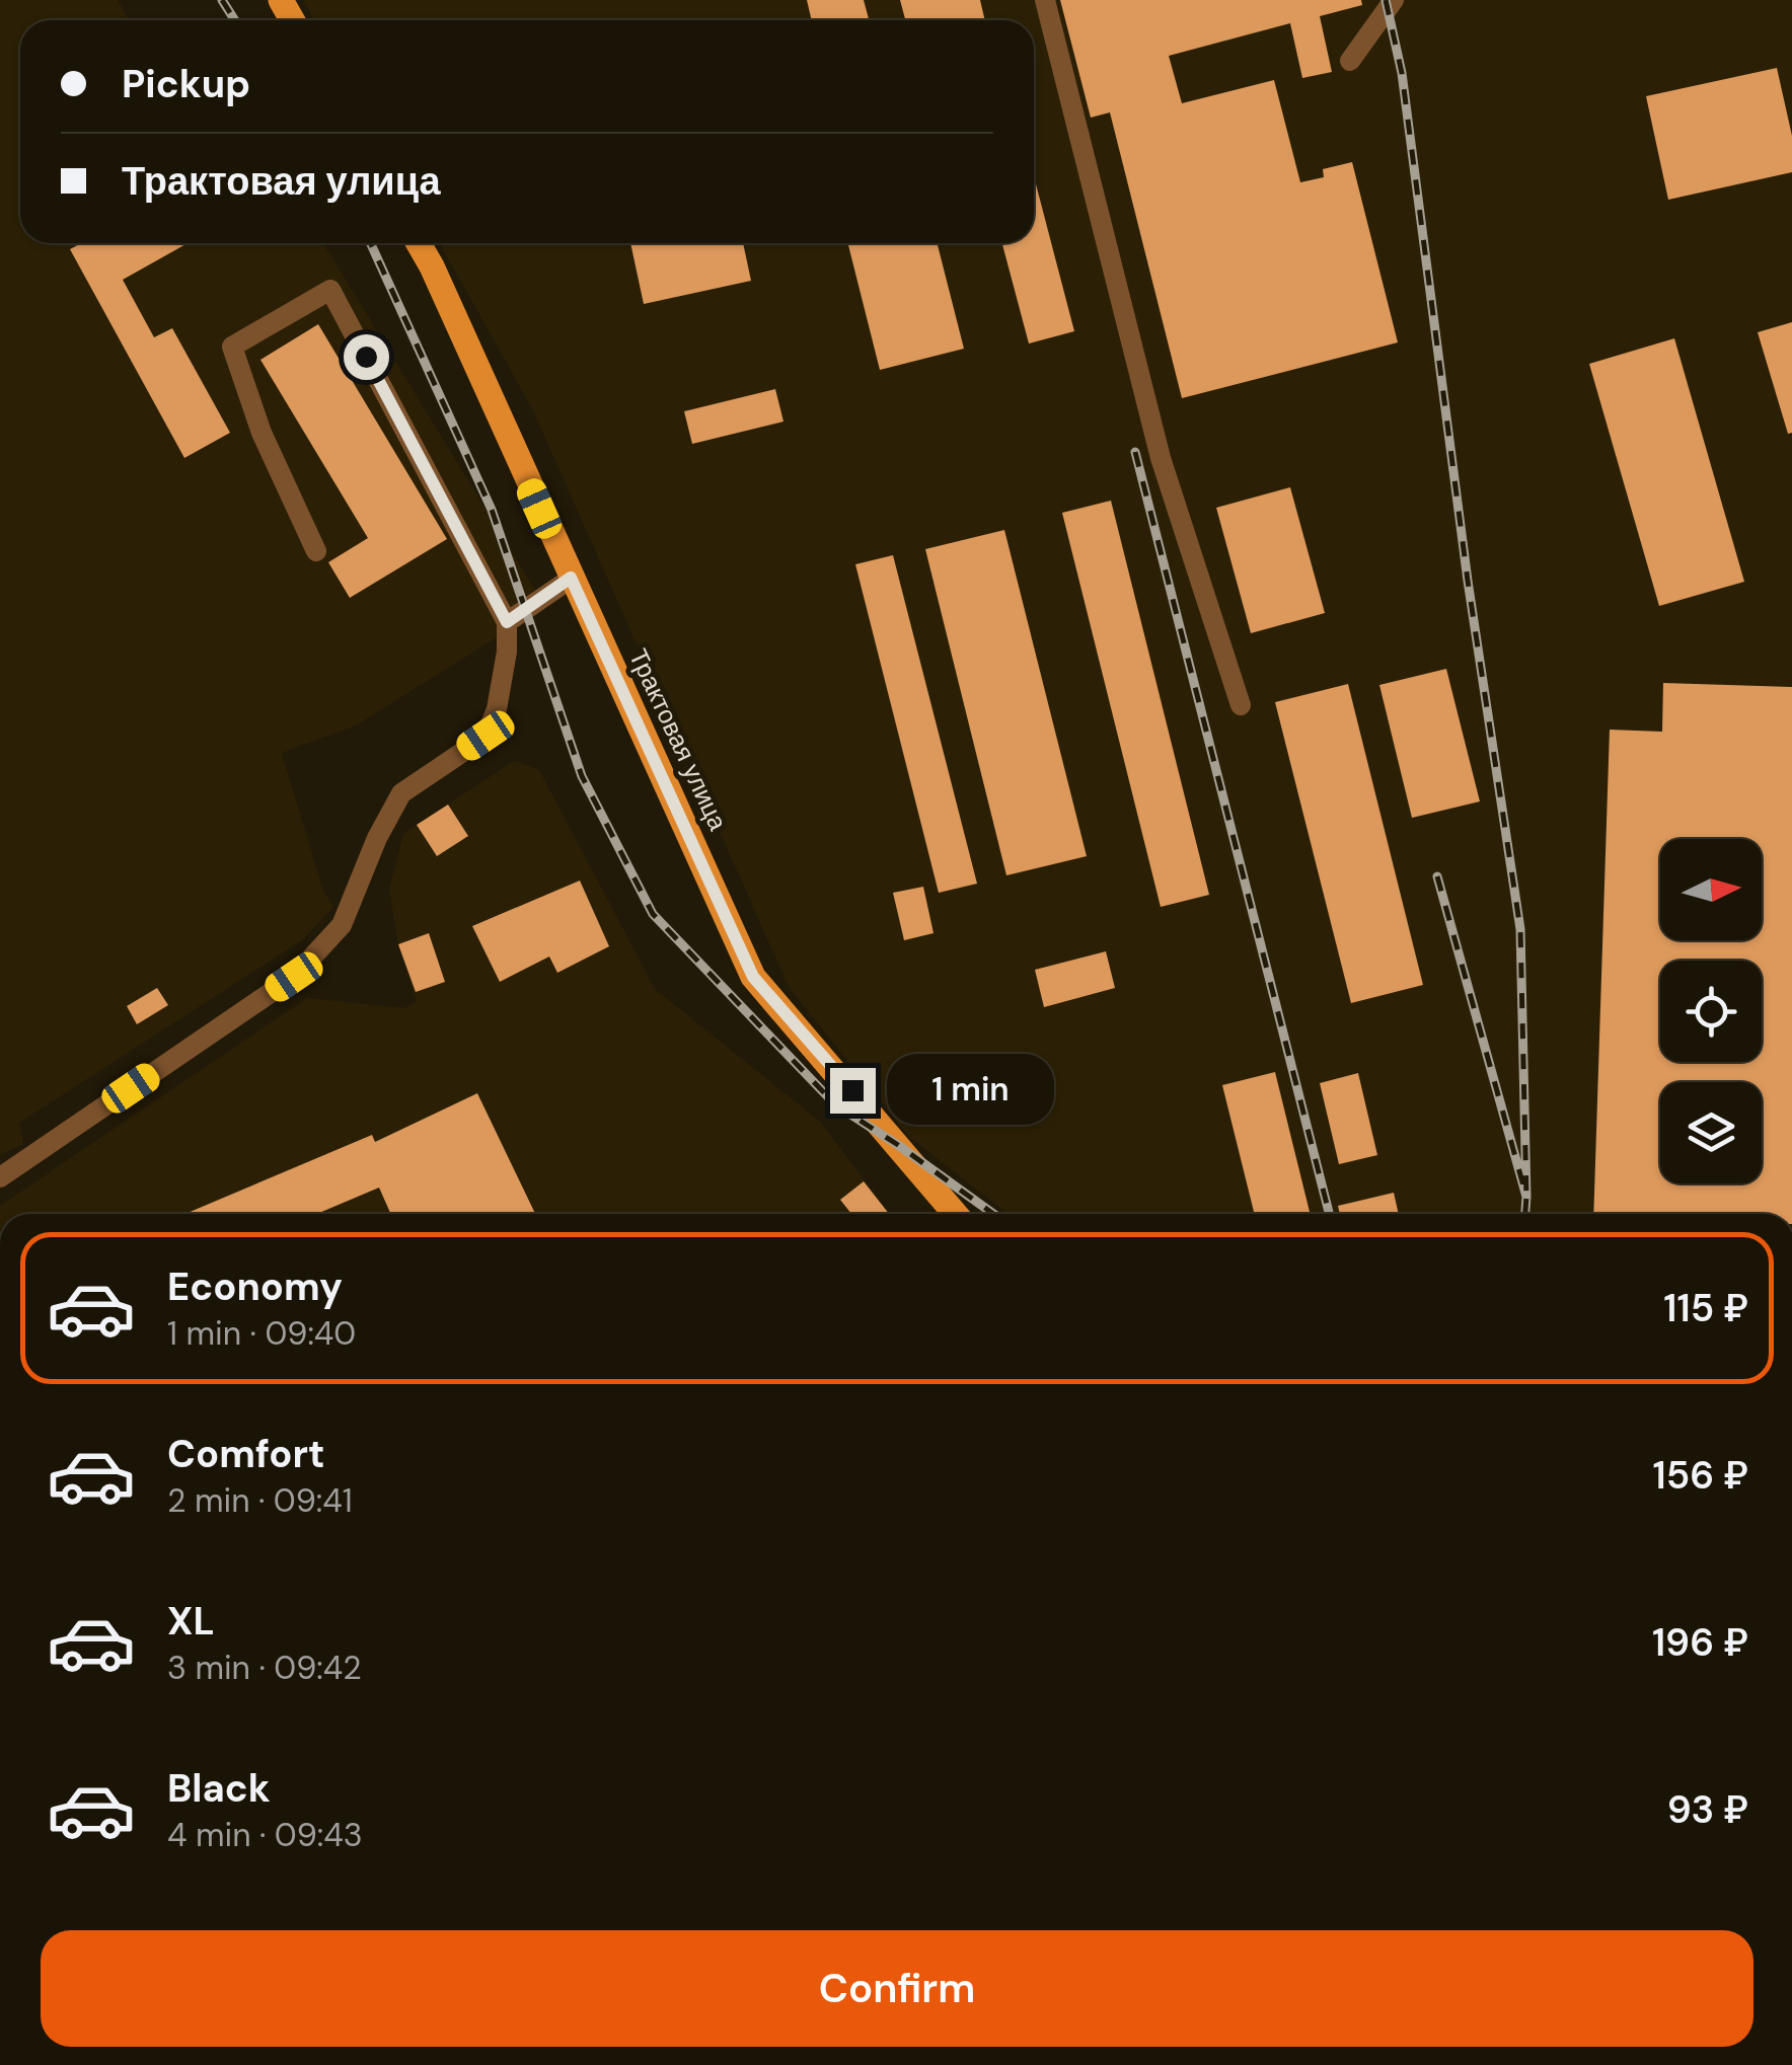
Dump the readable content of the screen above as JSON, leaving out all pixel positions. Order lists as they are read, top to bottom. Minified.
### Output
{"streets":{"main road":["Трактовая улица"]},"north":"right","page":{"banner":["Pickup","Трактовая улица"],"bubble":"1 min","list":[{"name":"Economy","note":"1 min · 09:40","value":"115 ₽"},{"name":"Comfort","note":"2 min · 09:41","value":"156 ₽"},{"name":"XL","note":"3 min · 09:42","value":"196 ₽"},{"name":"Black","note":"4 min · 09:43","value":"93 ₽"}],"buttons":"Confirm"}}
